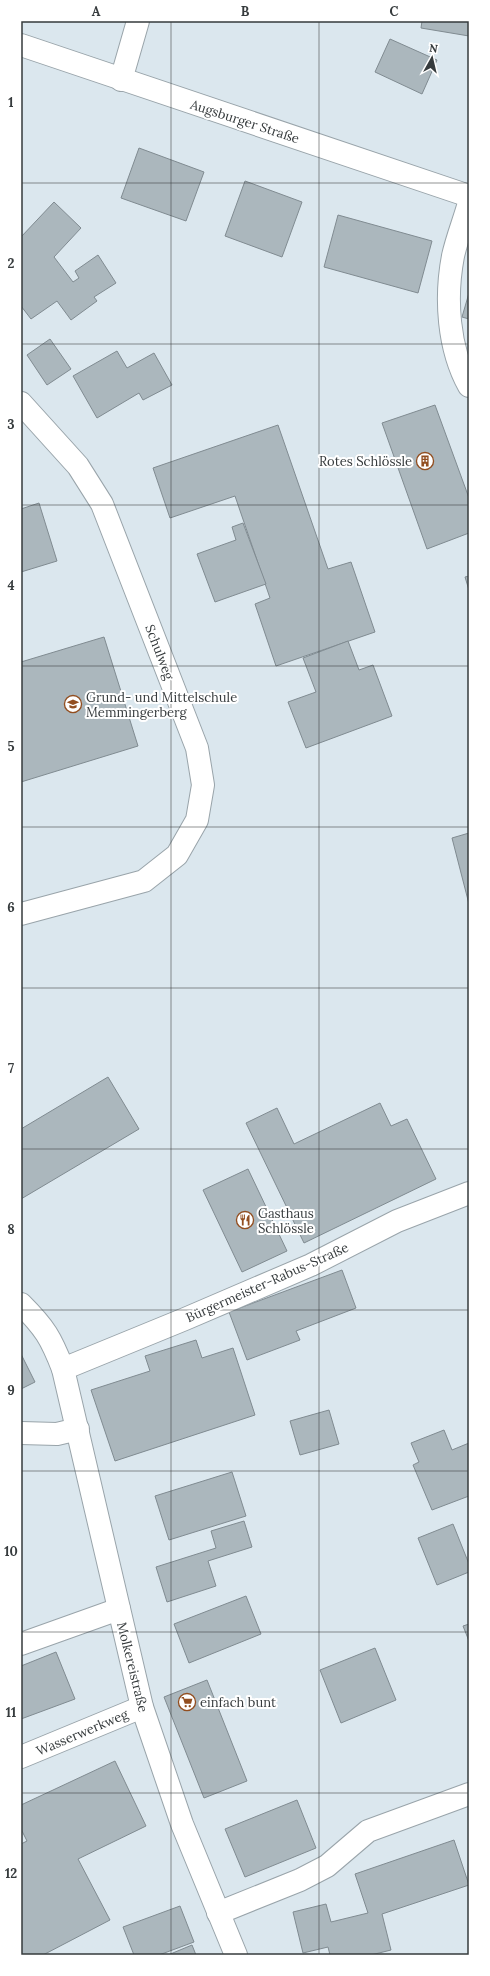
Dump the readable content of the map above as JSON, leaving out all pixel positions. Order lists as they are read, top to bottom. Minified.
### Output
{"streets":{"street":["Augsburger Straße","Schulweg","Bürgermeister-Rabus-Straße","Molkereistraße","Wasserwerkweg"]},"crossings":[["Bürgermeister-Rabus-Straße","Molkereistraße"],["Molkereistraße","Wasserwerkweg"]],"places":{"building":["Rotes Schlössle"],"school or university":["Grund- und Mittelschule Memmingerberg"],"restaurant":["Gasthaus Schlössle"],"supermarket":["einfach bunt"]},"north":"top","grid":{"columns":["A","B","C"],"rows":["1","2","3","4","5","6","7","8","9","10","11","12"]}}
